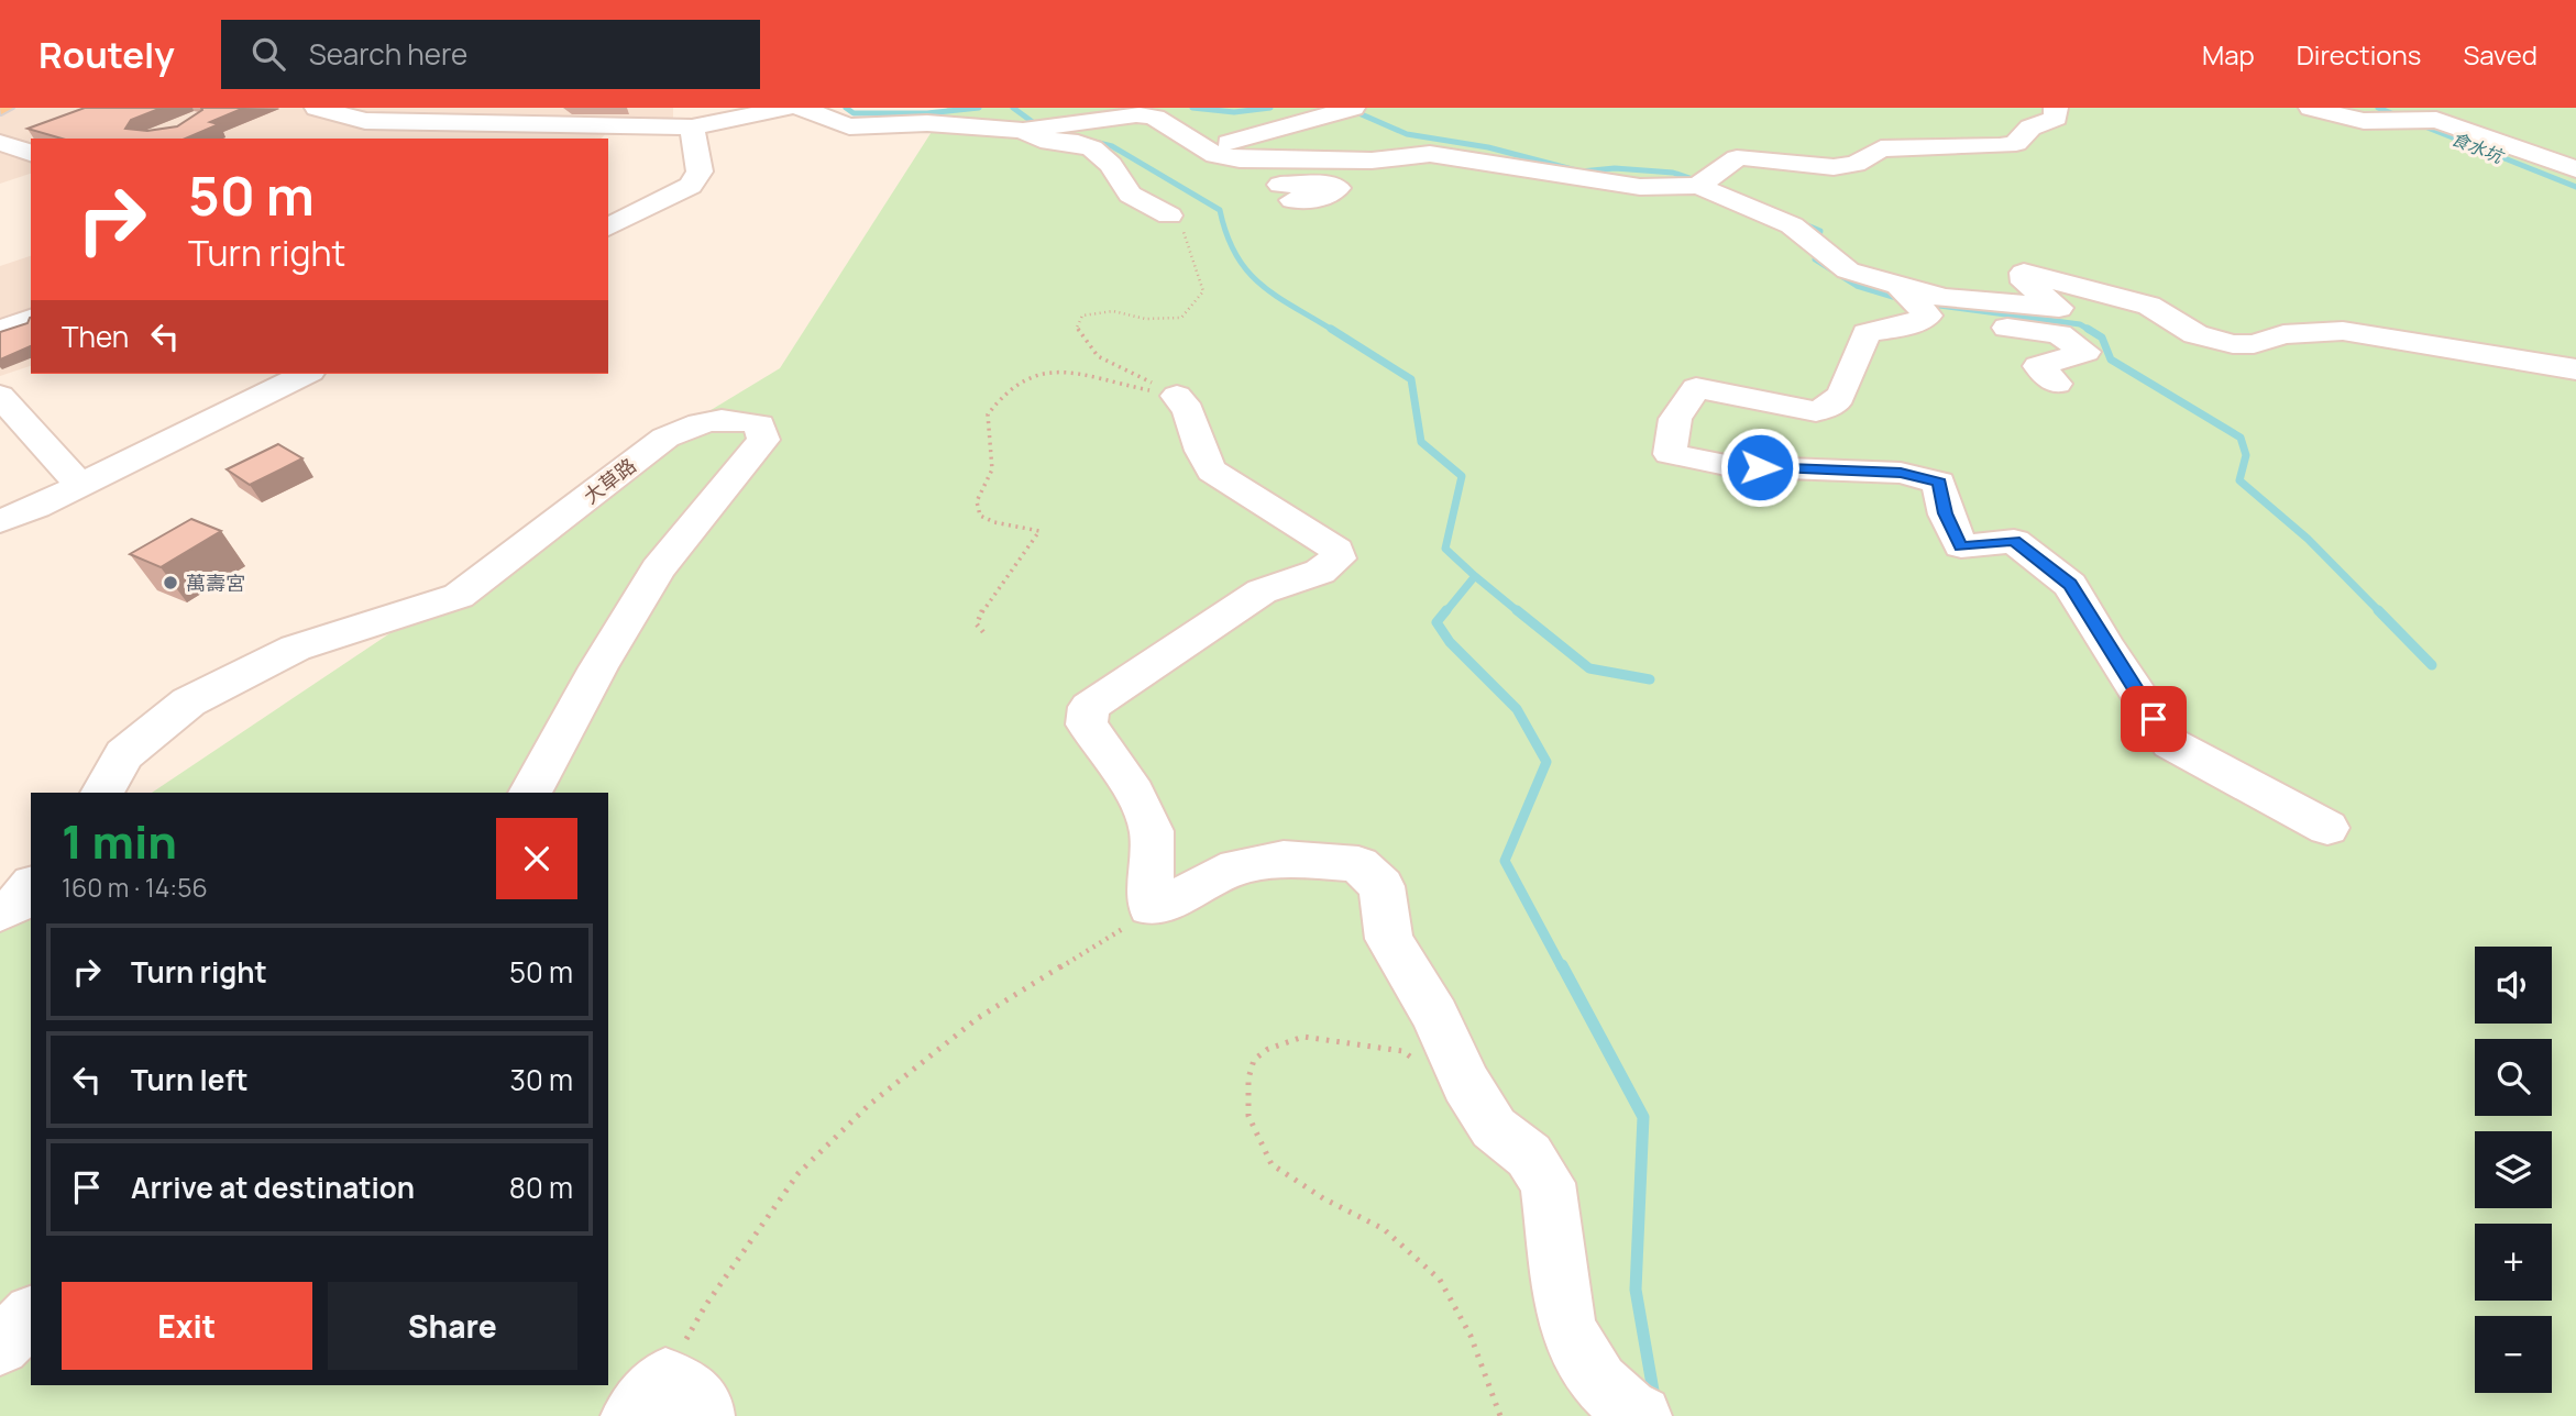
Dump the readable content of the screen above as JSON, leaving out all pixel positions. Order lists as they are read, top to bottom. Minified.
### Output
{"streets":{"street":["大草路"]},"water":["食水坑"],"places":["萬壽宮"],"page":{"header":"Routely","search":"Search here","nav":["Map","Directions","Saved"],"turn":["50 m","Turn right"],"then":"Then","heading":["1 min","160 m · 14:56"],"list":[{"name":"Turn right","value":"50 m"},{"name":"Turn left","value":"30 m"},{"name":"Arrive at destination","value":"80 m"}],"map_buttons":["+","−"],"buttons":["Exit","Share"]}}
